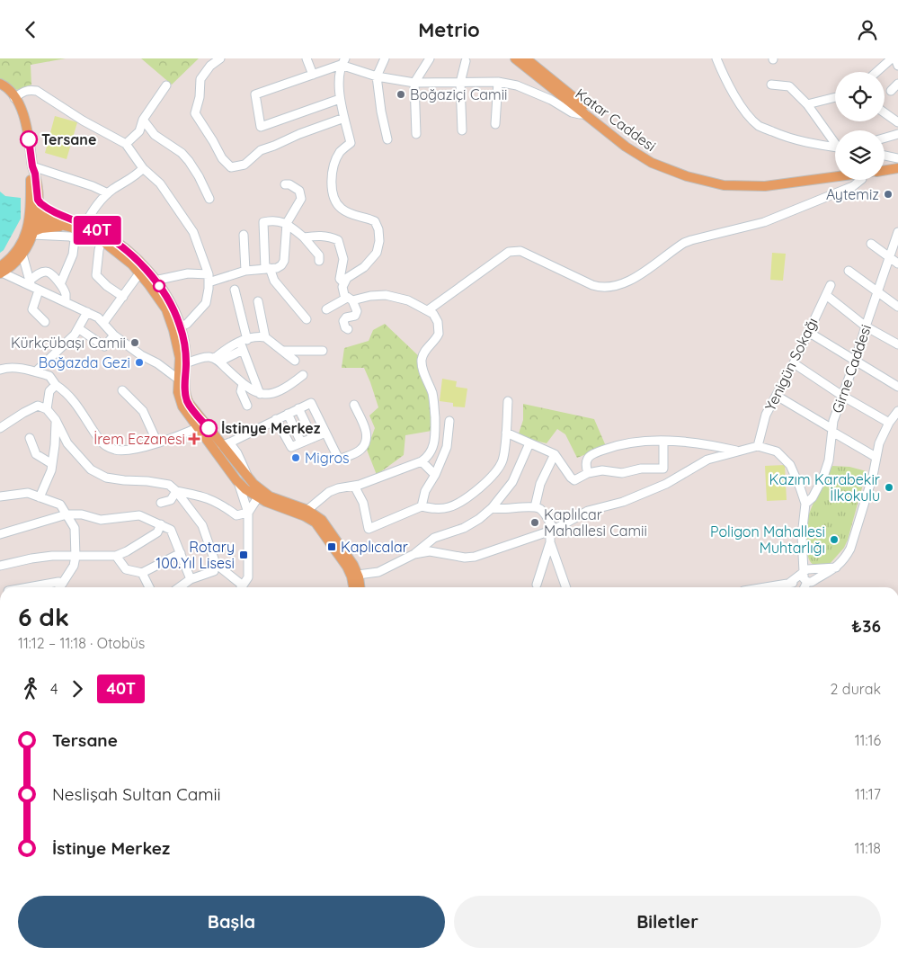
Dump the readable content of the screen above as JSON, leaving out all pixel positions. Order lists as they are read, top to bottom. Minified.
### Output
{"streets":{"main road":["Katar Caddesi"],"street":["Yenigün Sokağı","Girne Caddesi"]},"places":{"other":["Boğaziçi Camii","Tersane","Aytemiz","Kürkçübaşı Camii","Boğazda Gezi","İstinye Merkez","Migros","Kazım Karabekir İlkokulu","Kaplılcar Mahallesi Camii","Poligon Mahallesi Muhtarlığı"],"health":["İrem Eczanesi"],"transit":["Kaplıcalar","Rotary 100.Yıl Lisesi"]},"lines":["bus line 40T"],"page":{"header":"Metrio","on_map":"40T","heading":["6 dk","11:12 – 11:18 · Otobüs","₺36"],"legs":["4","40T","2 durak"],"list":[{"name":"Tersane","value":"11:16"},{"name":"Neslişah Sultan Camii","value":"11:17"},{"name":"İstinye Merkez","value":"11:18"}],"buttons":["Başla","Biletler"]}}
